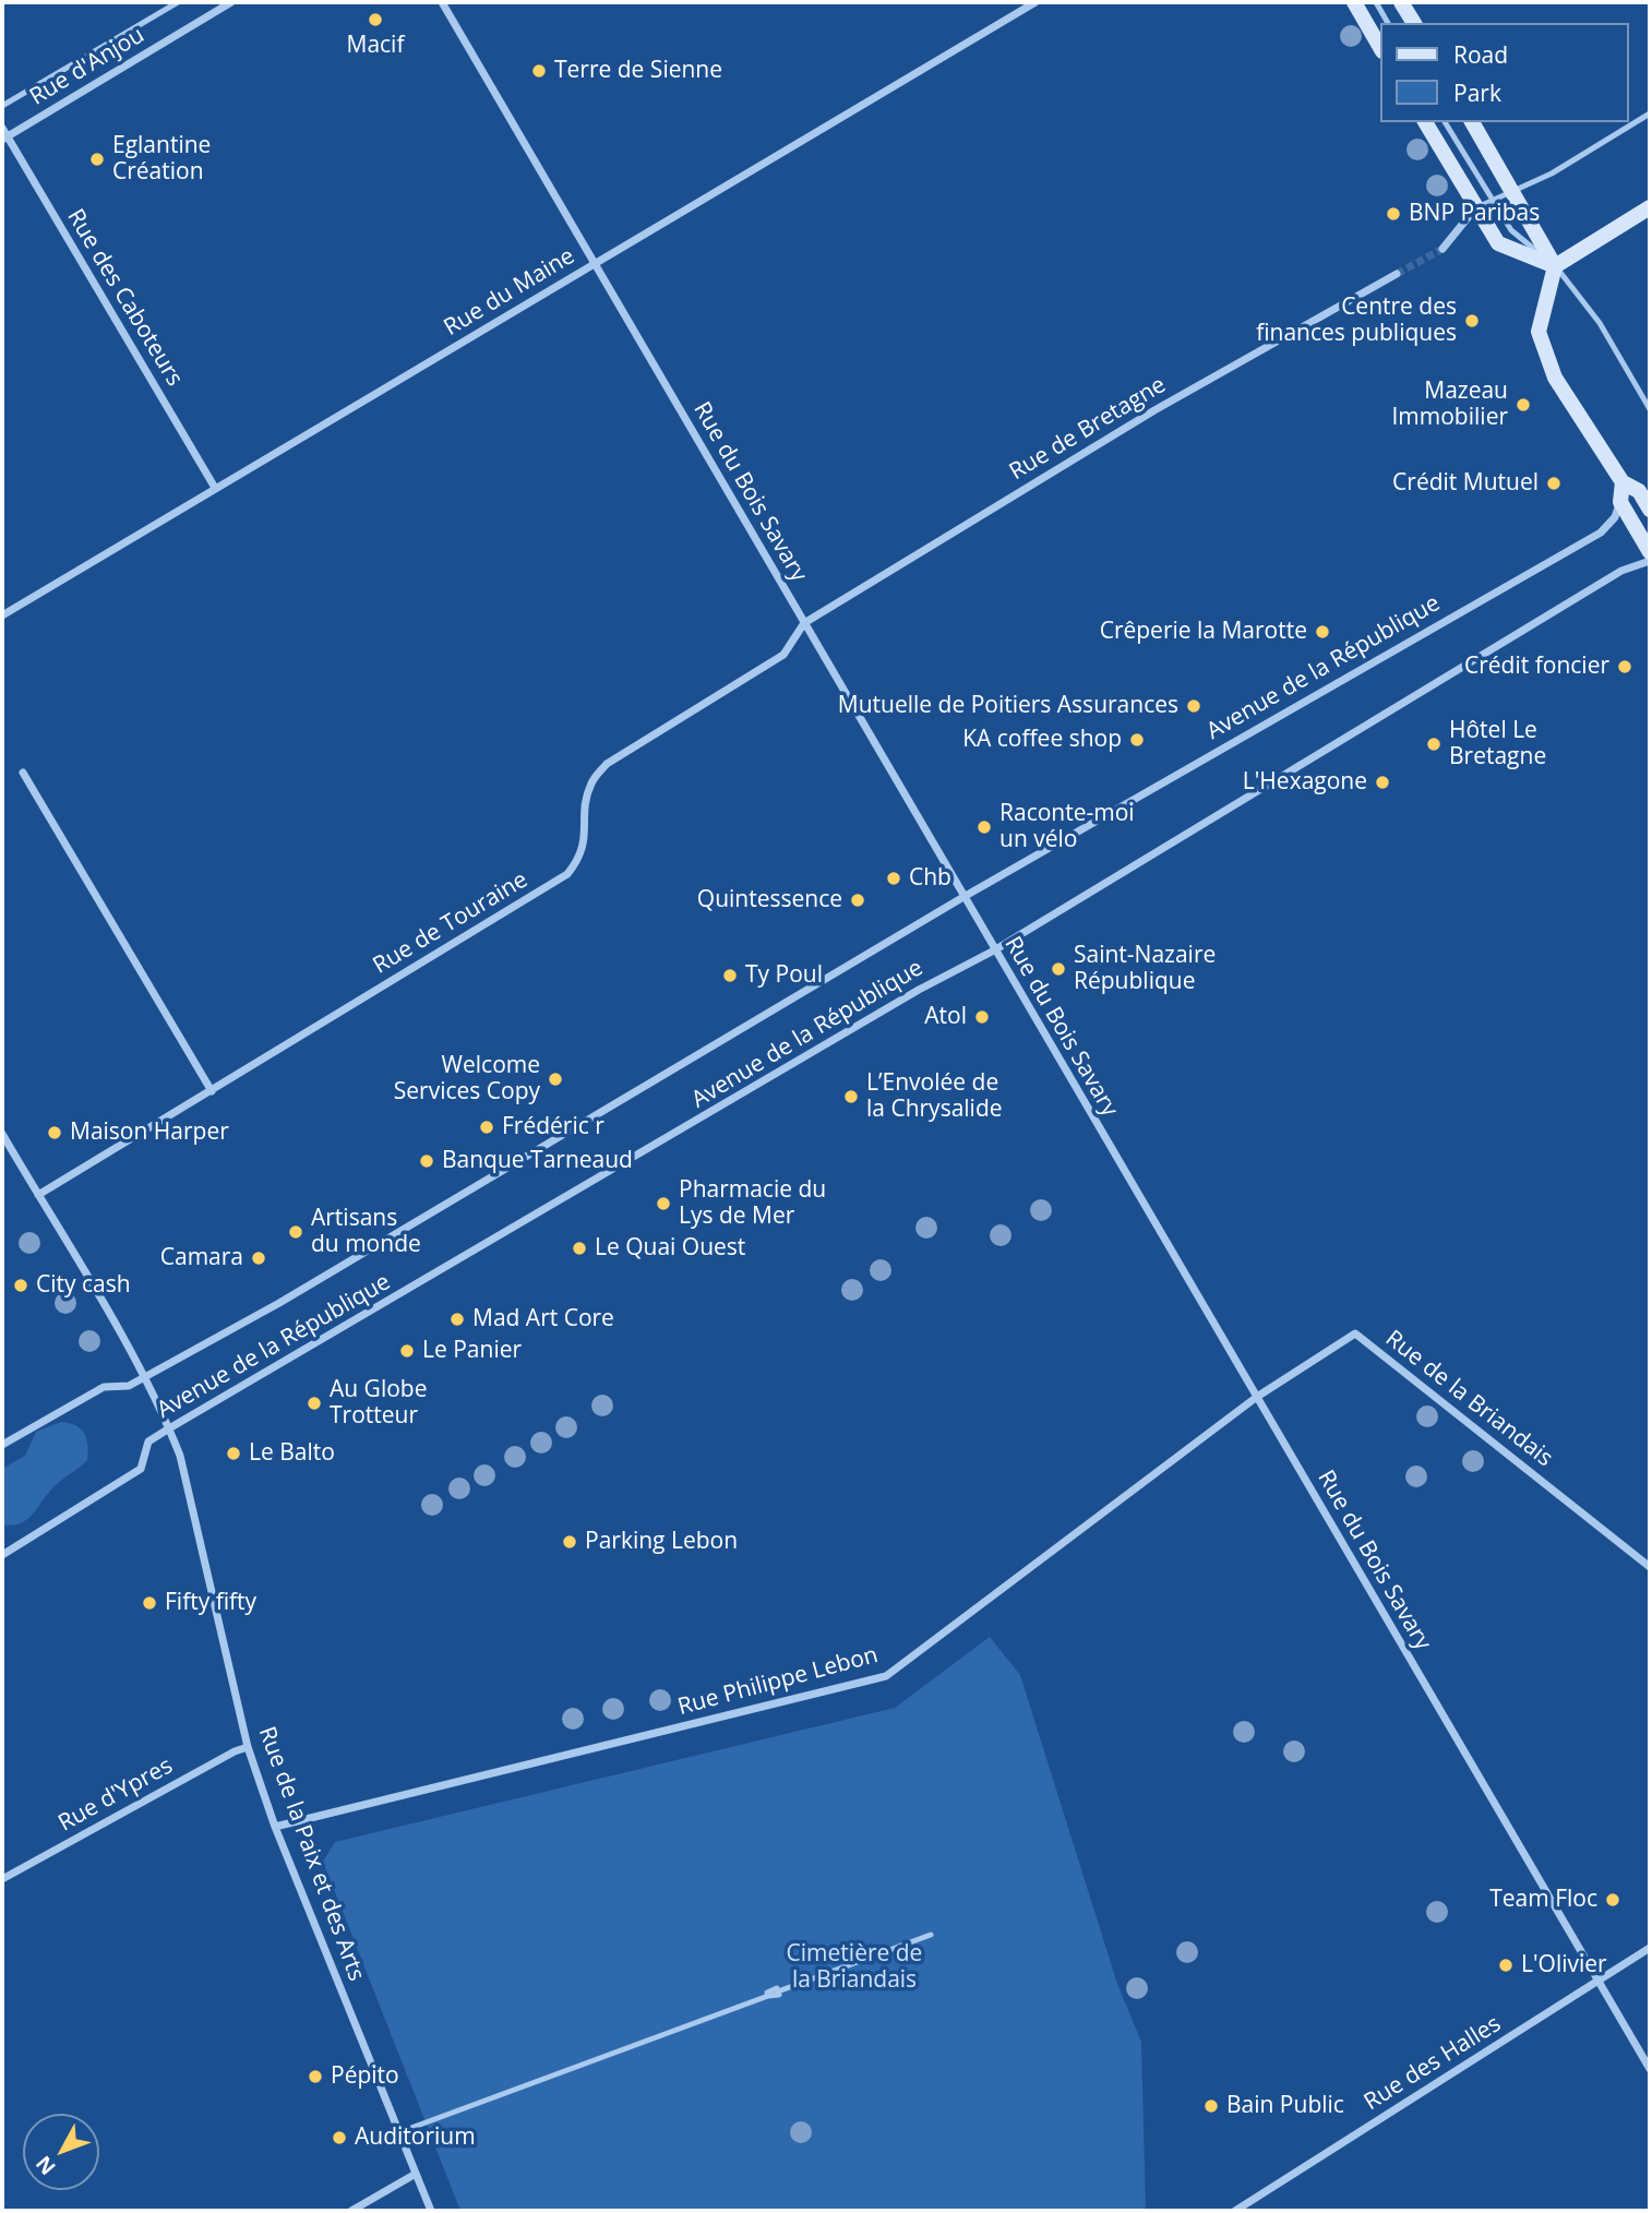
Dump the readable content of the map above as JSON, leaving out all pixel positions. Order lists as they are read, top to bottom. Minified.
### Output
{"streets":{"street":["Rue d'Anjou","Rue du Maine","Rue des Caboteurs","Rue de Bretagne","Rue du Bois Savary","Avenue de la République","Rue de Touraine","Rue de la Briandais","Rue Philippe Lebon","Rue d'Ypres","Rue de la Paix et des Arts","Rue des Halles"]},"crossings":[["Rue d'Anjou","Rue des Caboteurs"],["Rue du Maine","Rue des Caboteurs"],["Rue du Maine","Rue du Bois Savary"],["Rue de Bretagne","Rue du Bois Savary"],["Rue de Bretagne","Rue de Touraine"],["Rue du Bois Savary","Avenue de la République"],["Rue du Bois Savary","Rue de Touraine"],["Rue du Bois Savary","Rue de la Briandais"],["Rue du Bois Savary","Rue Philippe Lebon"],["Rue du Bois Savary","Rue des Halles"],["Avenue de la République","Rue de la Paix et des Arts"],["Rue de Touraine","Rue de la Paix et des Arts"],["Rue de la Briandais","Rue Philippe Lebon"],["Rue Philippe Lebon","Rue de la Paix et des Arts"],["Rue d'Ypres","Rue de la Paix et des Arts"]],"parks":["Cimetière de la Briandais"],"places":["Macif","Terre de Sienne","Eglantine Création","BNP Paribas","Centre des finances publiques","Mazeau Immobilier","Crédit Mutuel","Crêperie la Marotte","Crédit foncier","Mutuelle de Poitiers Assurances","KA coffee shop","Hôtel Le Bretagne","L'Hexagone","Raconte-moi un vélo","Chb","Quintessence","Saint-Nazaire République","Ty Poul","Atol","Welcome Services Copy","L’Envolée de la Chrysalide","Frédéric r","Maison Harper","Banque Tarneaud","Pharmacie du Lys de Mer","Artisans du monde","Le Quai Ouest","Camara","City cash","Mad Art Core","Le Panier","Au Globe Trotteur","Le Balto","Parking Lebon","Fifty fifty","Team Floc","L'Olivier","Pépito","Bain Public","Auditorium"],"legend":["Road","Park"],"north":"bottom left"}
